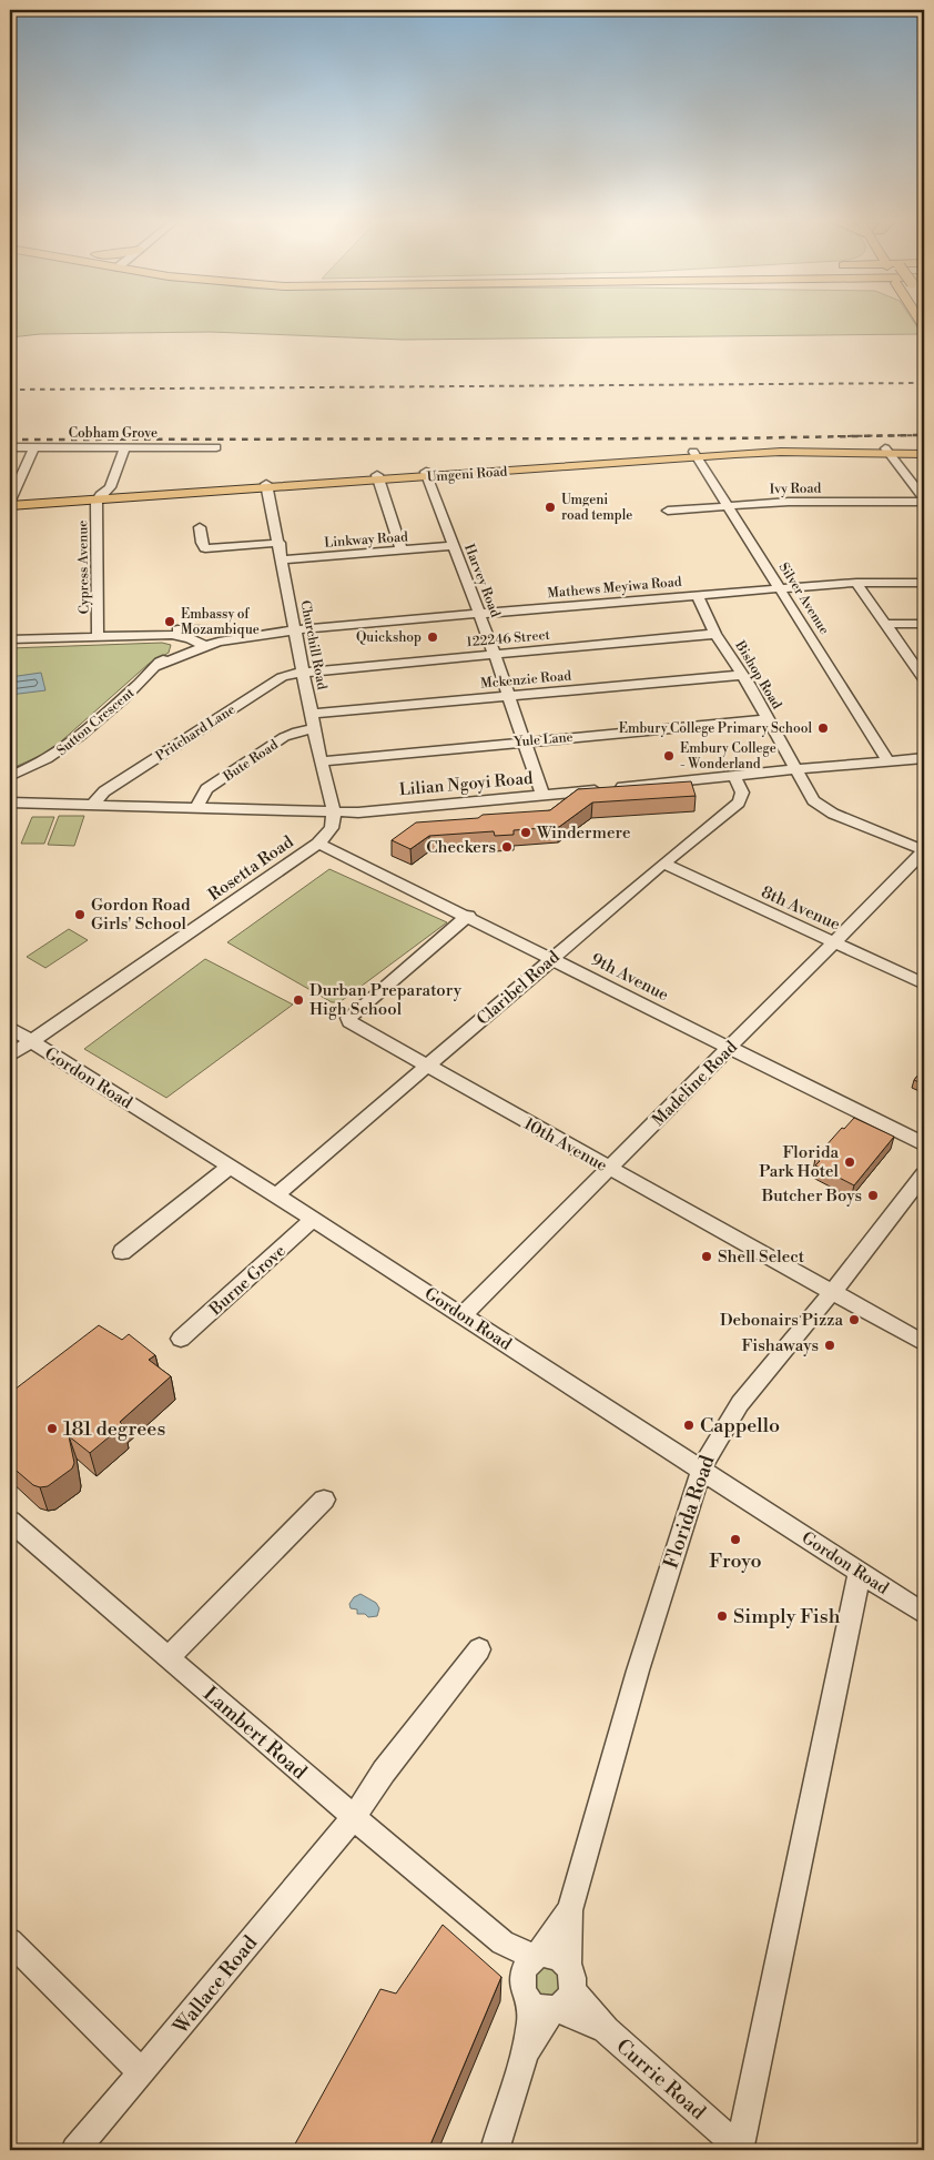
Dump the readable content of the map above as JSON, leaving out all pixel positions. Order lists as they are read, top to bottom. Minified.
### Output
{"streets":{"main road":["Umgeni Road"],"street":["Cobham Grove","Ivy Road","Linkway Road","Cypress Avenue","Harvey Road","Mathews Meyiwa Road","Silver Avenue","122246 Street","Churchill Road","Bishop Road","Mckenzie Road","Sutton Crescent","Pritchard Lane","Yule Lane","Bute Road","Lilian Ngoyi Road","Rosetta Road","8th Avenue","9th Avenue","Claribel Road","Gordon Road","Madeline Road","10th Avenue","Burne Grove","Florida Road","Lambert Road","Wallace Road","Currie Road"]},"crossings":[["Umgeni Road","Cypress Avenue"],["Umgeni Road","Harvey Road"],["Umgeni Road","Silver Avenue"],["Umgeni Road","Churchill Road"],["Ivy Road","Silver Avenue"],["Linkway Road","Harvey Road"],["Linkway Road","Churchill Road"],["Cypress Avenue","Mathews Meyiwa Road"],["Harvey Road","Mathews Meyiwa Road"],["Harvey Road","122246 Street"],["Harvey Road","Mckenzie Road"],["Harvey Road","Yule Lane"],["Harvey Road","Lilian Ngoyi Road"],["Mathews Meyiwa Road","Silver Avenue"],["Mathews Meyiwa Road","Churchill Road"],["Mathews Meyiwa Road","Bishop Road"],["Mathews Meyiwa Road","Sutton Crescent"],["Silver Avenue","Lilian Ngoyi Road"],["122246 Street","Churchill Road"],["122246 Street","Bishop Road"],["122246 Street","Pritchard Lane"],["Churchill Road","Mckenzie Road"],["Churchill Road","Pritchard Lane"],["Churchill Road","Yule Lane"],["Churchill Road","Bute Road"],["Churchill Road","Lilian Ngoyi Road"],["Churchill Road","Rosetta Road"],["Bishop Road","Mckenzie Road"],["Bishop Road","Yule Lane"],["Bishop Road","Lilian Ngoyi Road"],["Bishop Road","Madeline Road"],["Pritchard Lane","Lilian Ngoyi Road"],["Bute Road","Lilian Ngoyi Road"],["Lilian Ngoyi Road","Rosetta Road"],["Lilian Ngoyi Road","Claribel Road"],["Rosetta Road","9th Avenue"],["Rosetta Road","Gordon Road"],["8th Avenue","Claribel Road"],["8th Avenue","Madeline Road"],["9th Avenue","Claribel Road"],["9th Avenue","Madeline Road"],["9th Avenue","10th Avenue"],["Claribel Road","Gordon Road"],["Claribel Road","10th Avenue"],["Gordon Road","Madeline Road"],["Gordon Road","Burne Grove"],["Gordon Road","Florida Road"],["Madeline Road","10th Avenue"],["10th Avenue","Florida Road"],["Florida Road","Lambert Road"],["Florida Road","Currie Road"],["Lambert Road","Wallace Road"],["Lambert Road","Currie Road"]],"places":["Umgeni road temple","Embassy of Mozambique","Quickshop","Embury College Primary School","Embury College - Wonderland","Windermere","Checkers","Gordon Road Girls' School","Durban Preparatory High School","Florida Park Hotel","Butcher Boys","Shell Select","Debonairs Pizza","Fishaways","Cappello","181 degrees","Froyo","Simply Fish"]}
